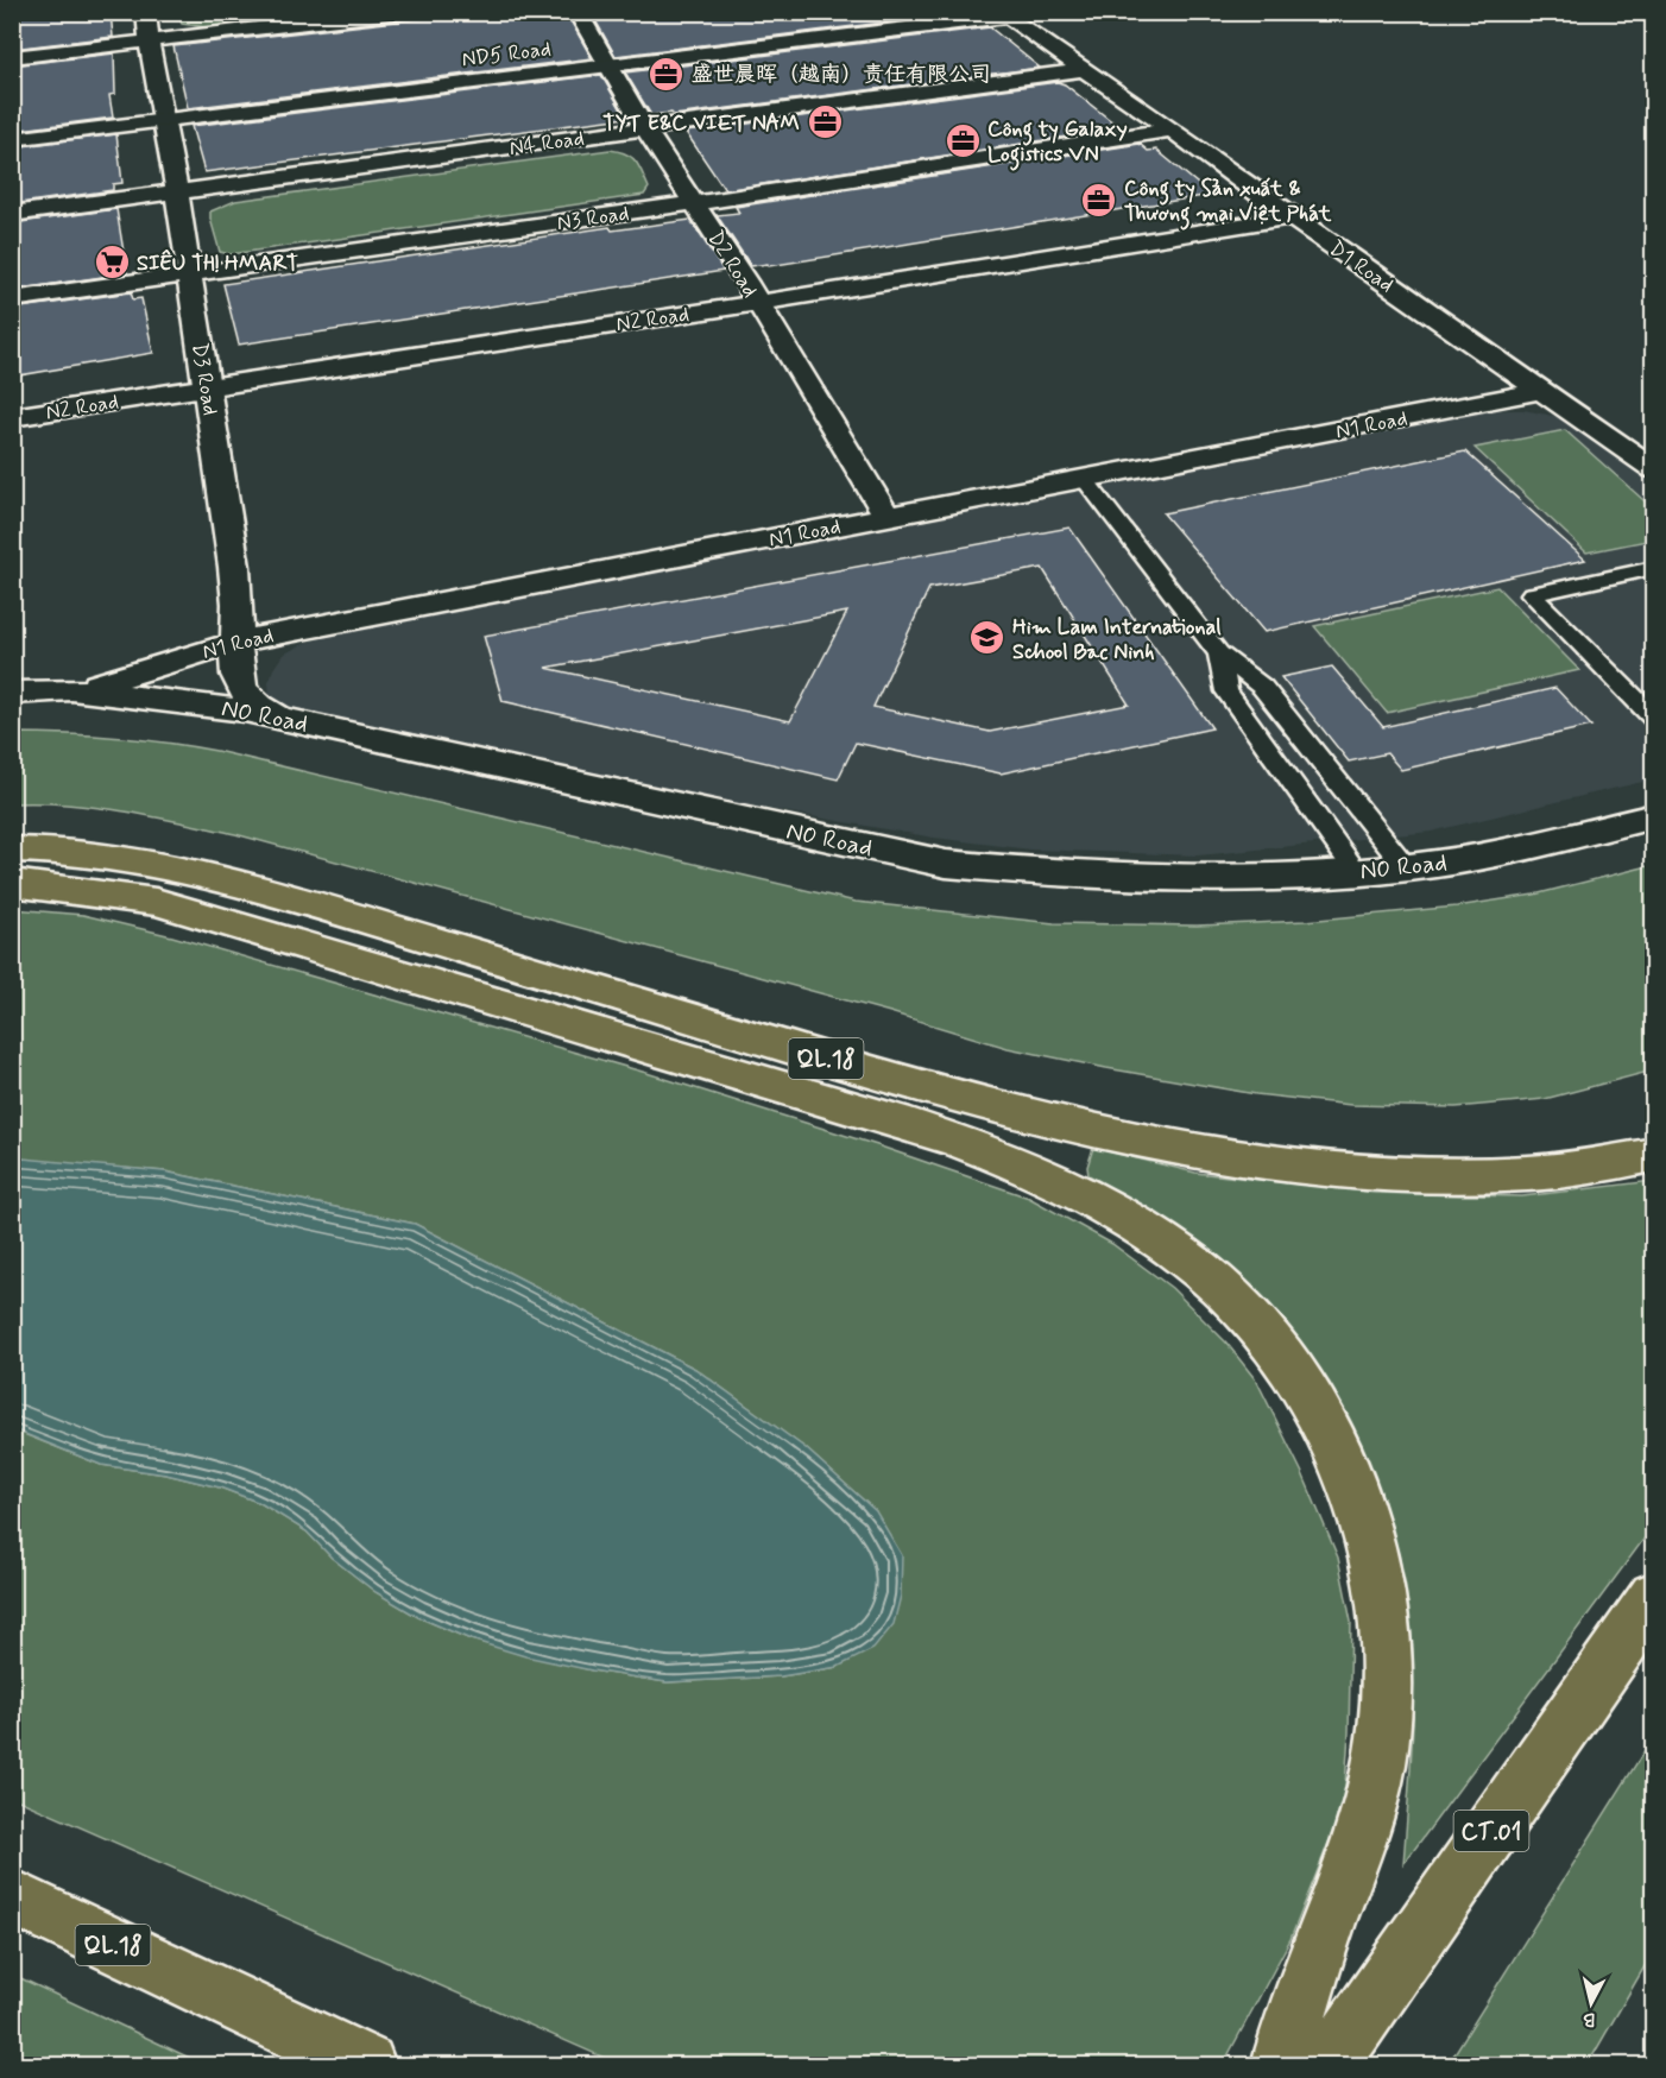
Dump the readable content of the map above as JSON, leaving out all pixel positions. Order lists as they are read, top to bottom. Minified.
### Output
{"streets":{"highway":["QL.18","CT.01"],"street":["ND5 Road","N4 Road","N3 Road","D2 Road","D1 Road","N2 Road","D3 Road","N1 Road","N0 Road"]},"crossings":[["ND5 Road","D2 Road"],["ND5 Road","D1 Road"],["ND5 Road","D3 Road"],["N4 Road","D2 Road"],["N4 Road","D1 Road"],["N4 Road","D3 Road"],["N3 Road","D2 Road"],["N3 Road","D1 Road"],["N3 Road","D3 Road"],["D2 Road","N2 Road"],["D2 Road","N1 Road"],["D1 Road","N2 Road"],["D1 Road","N1 Road"],["N2 Road","D3 Road"],["D3 Road","N1 Road"],["D3 Road","N0 Road"],["N1 Road","N0 Road"]],"places":{"office":["盛世晨晖（越南）责任有限公司","TYT E&C VIET NAM","Công ty Galaxy Logistics VN","Công ty Sản xuất & Thương mại Việt Phát"],"supermarket":["SIÊU THỊ HMART"],"school or university":["Him Lam International School Bac Ninh"]},"north":"bottom"}
